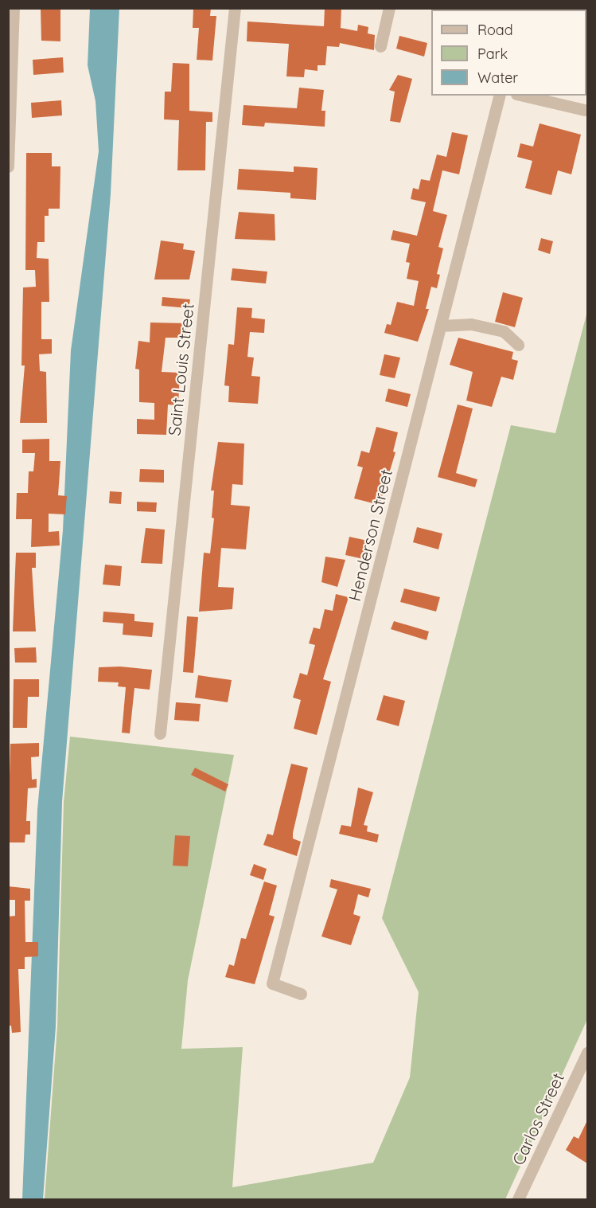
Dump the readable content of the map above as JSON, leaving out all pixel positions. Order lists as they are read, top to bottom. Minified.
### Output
{"streets":{"street":["Saint Louis Street","Henderson Street","Carlos Street"]},"legend":["Road","Park","Water"]}
